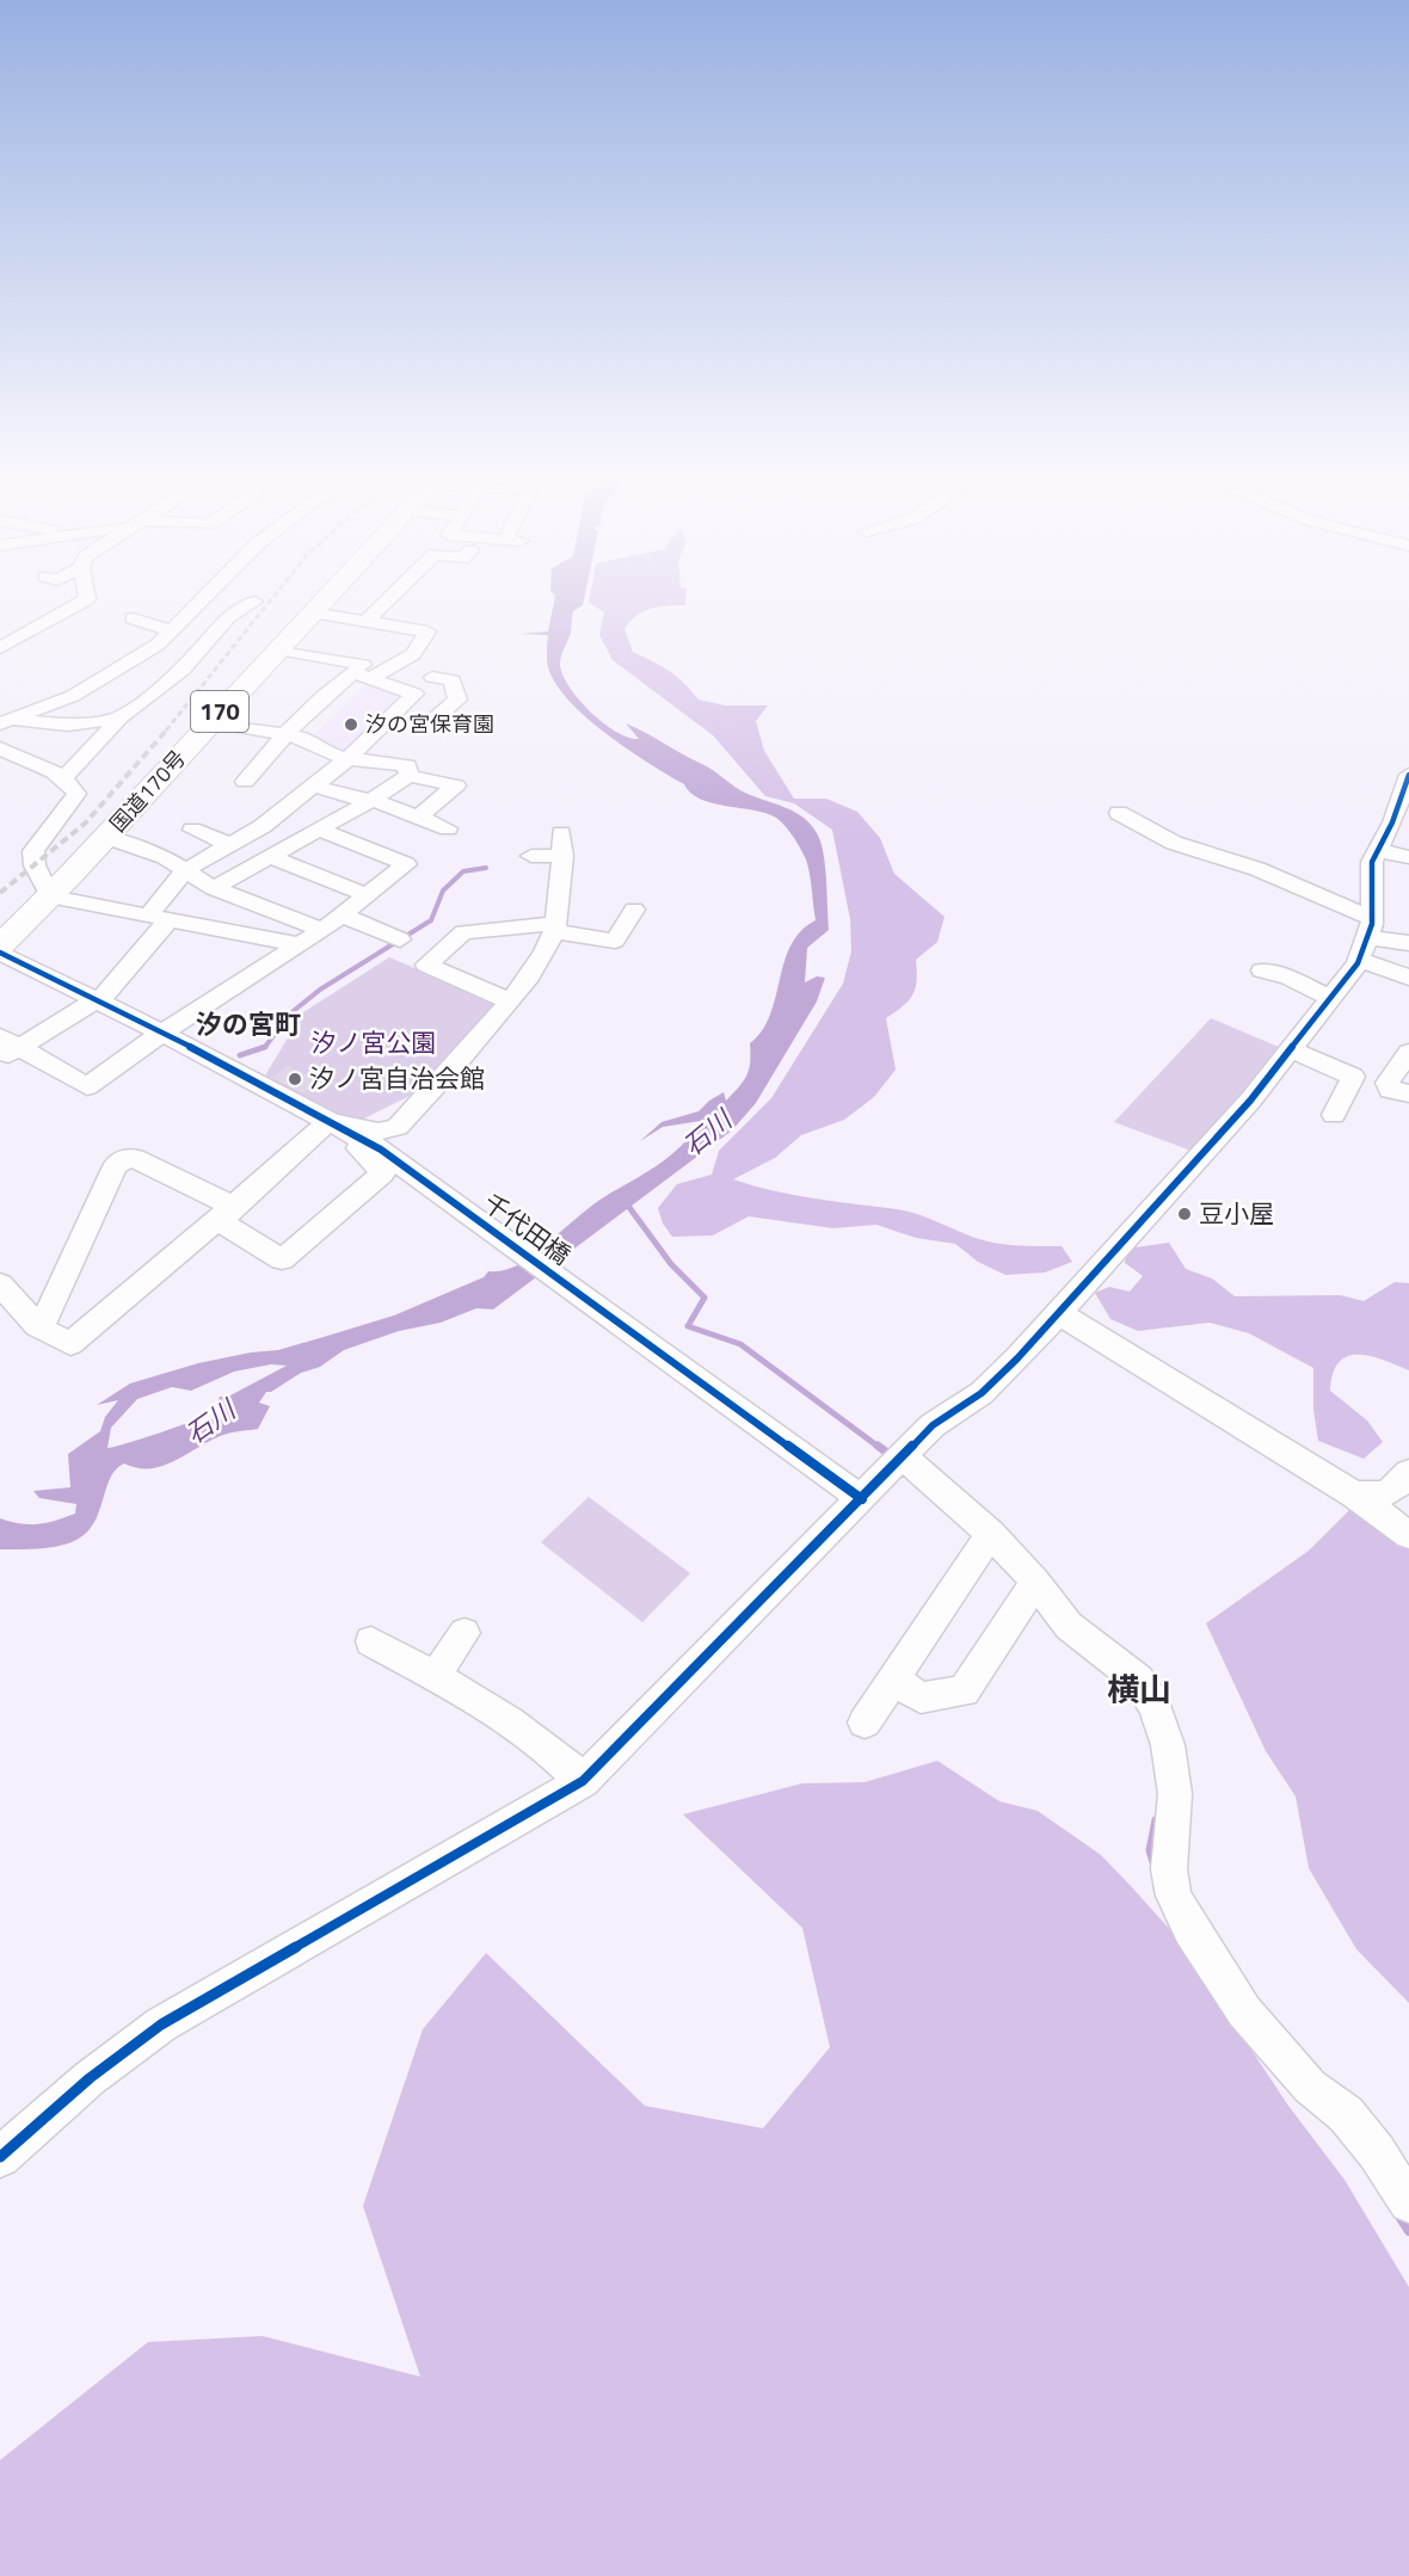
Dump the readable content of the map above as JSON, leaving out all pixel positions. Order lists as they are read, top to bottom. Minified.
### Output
{"streets":{"highway":["170","国道170号"],"street":["千代田橋"]},"districts":["汐の宮町","横山"],"water":["石川"],"parks":["汐ノ宮公園"],"places":["汐の宮保育園","汐ノ宮自治会館","豆小屋"]}
